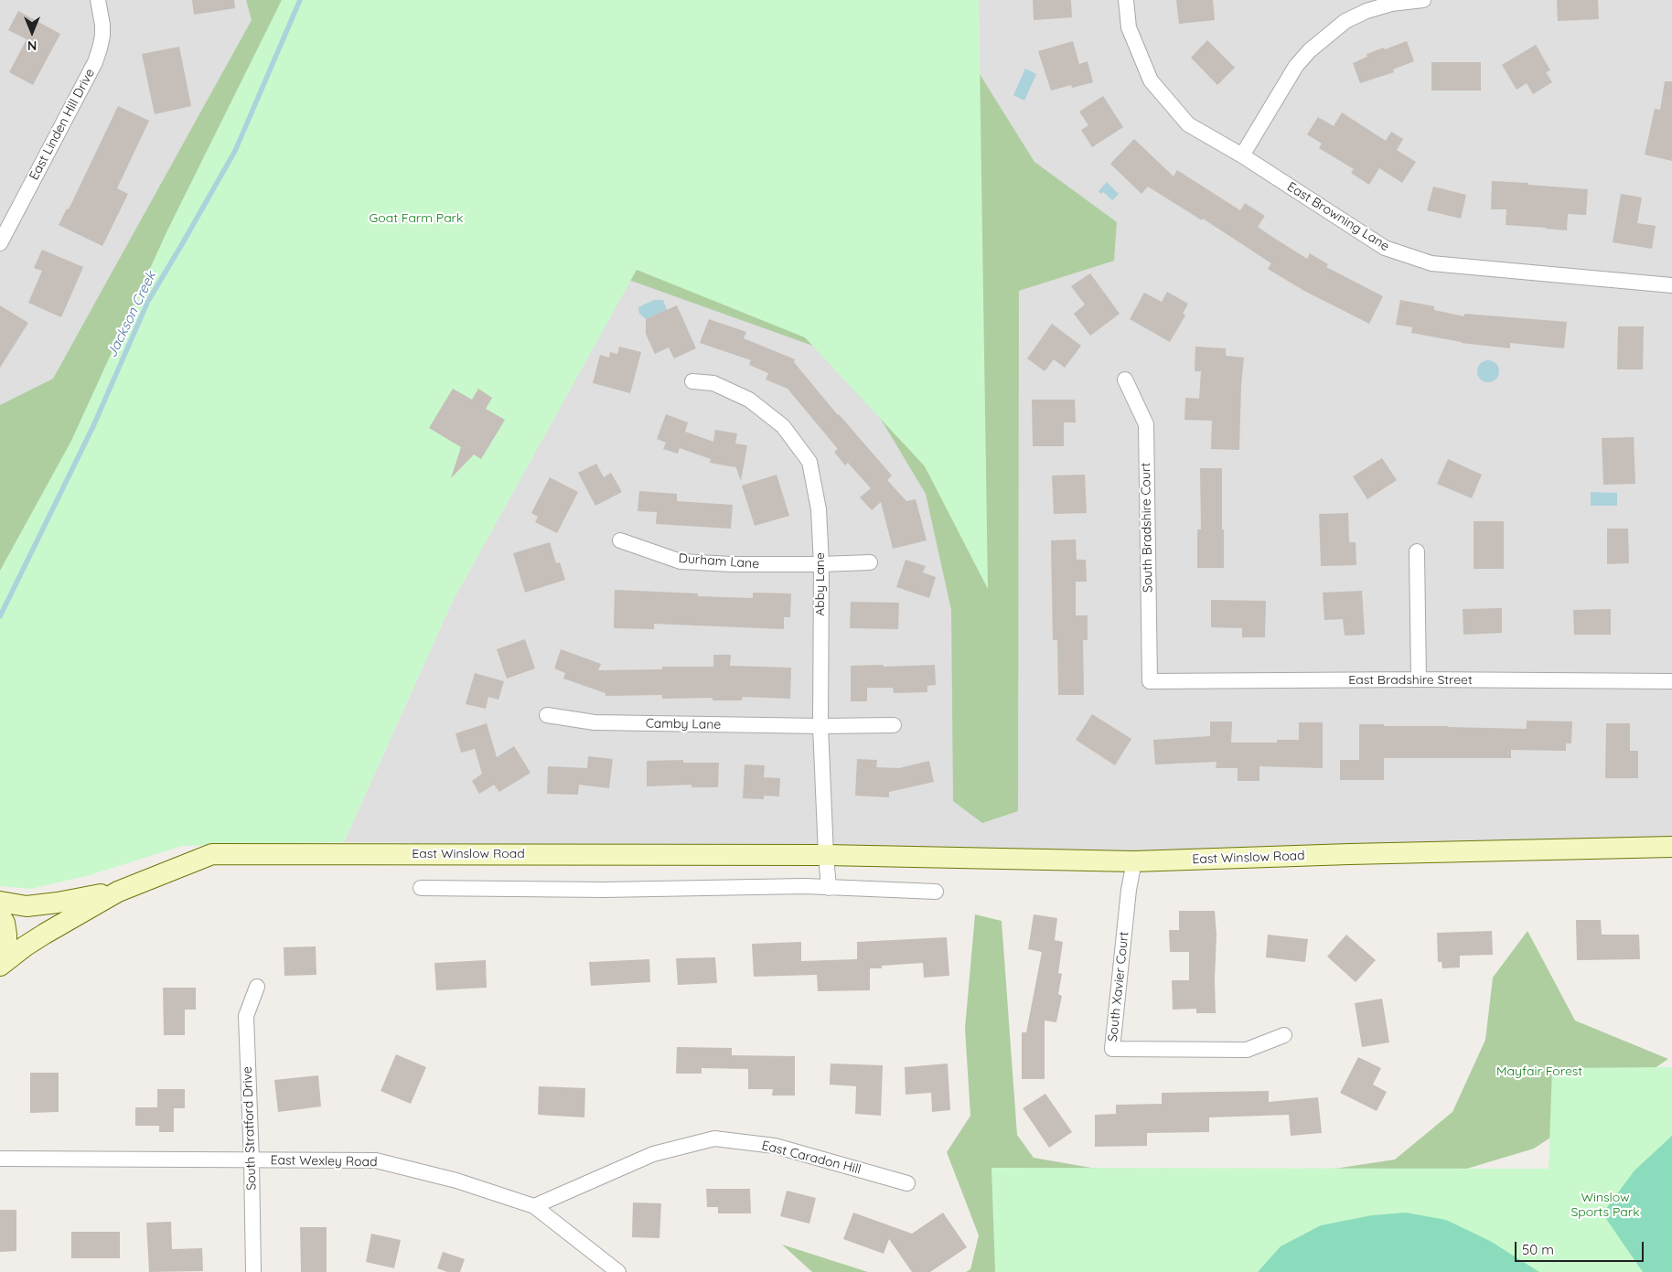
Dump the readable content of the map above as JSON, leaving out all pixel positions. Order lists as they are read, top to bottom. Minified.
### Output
{"streets":{"main road":["East Winslow Road"],"street":["East Linden Hill Drive","East Browning Lane","South Bradshire Court","Durham Lane","Abby Lane","East Bradshire Street","Camby Lane","South Xavier Court","South Stratford Drive","East Caradon Hill","East Wexley Road"]},"crossings":[["South Bradshire Court","East Bradshire Street"],["Durham Lane","Abby Lane"],["Abby Lane","Camby Lane"],["Abby Lane","East Winslow Road"],["East Winslow Road","South Xavier Court"],["South Stratford Drive","East Wexley Road"],["East Caradon Hill","East Wexley Road"]],"water":["Jackson Creek"],"parks":["Goat Farm Park","Mayfair Forest","Winslow Sports Park"],"scale_bar":"50 m","north":"bottom"}
